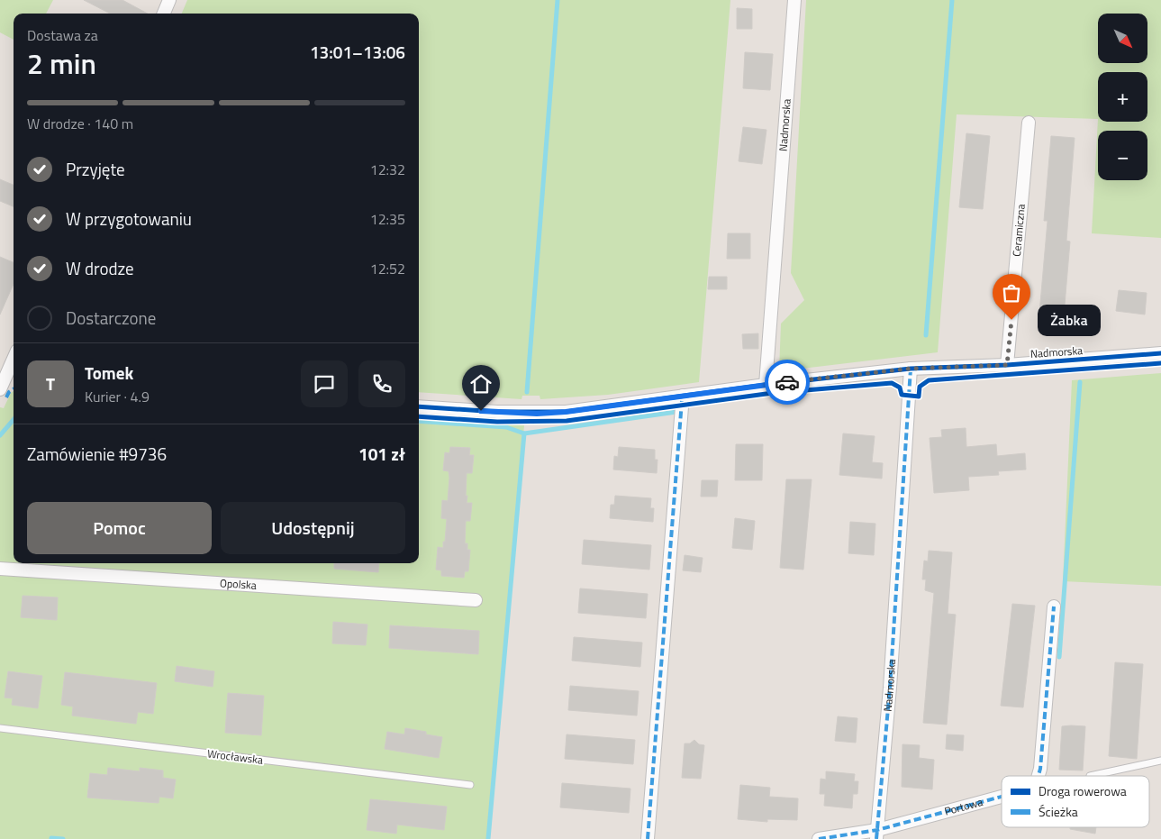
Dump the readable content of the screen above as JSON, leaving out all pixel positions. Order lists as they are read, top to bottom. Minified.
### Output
{"streets":{"street":["Nadmorska","Ceramiczna","Opolska","Portowa"],"lane":["Wrocławska"]},"crossings":[["Nadmorska","Ceramiczna"],["Nadmorska","Portowa"]],"places":["Żabka"],"legend":["Droga rowerowa","Ścieżka"],"north":"bottom right","page":{"map_buttons":["+","−"],"heading":["2 min","Dostawa za","13:01–13:06"],"panel":["Tomek","Kurier · 4.9","Zamówienie #9736","101 zł"],"bar":"W drodze · 140 m","list":[["Przyjęte","12:32"],["W przygotowaniu","12:35"],["W drodze","12:52"],"Dostarczone"],"bubble":"Żabka","round":"T","buttons":["Pomoc","Udostępnij"]}}
